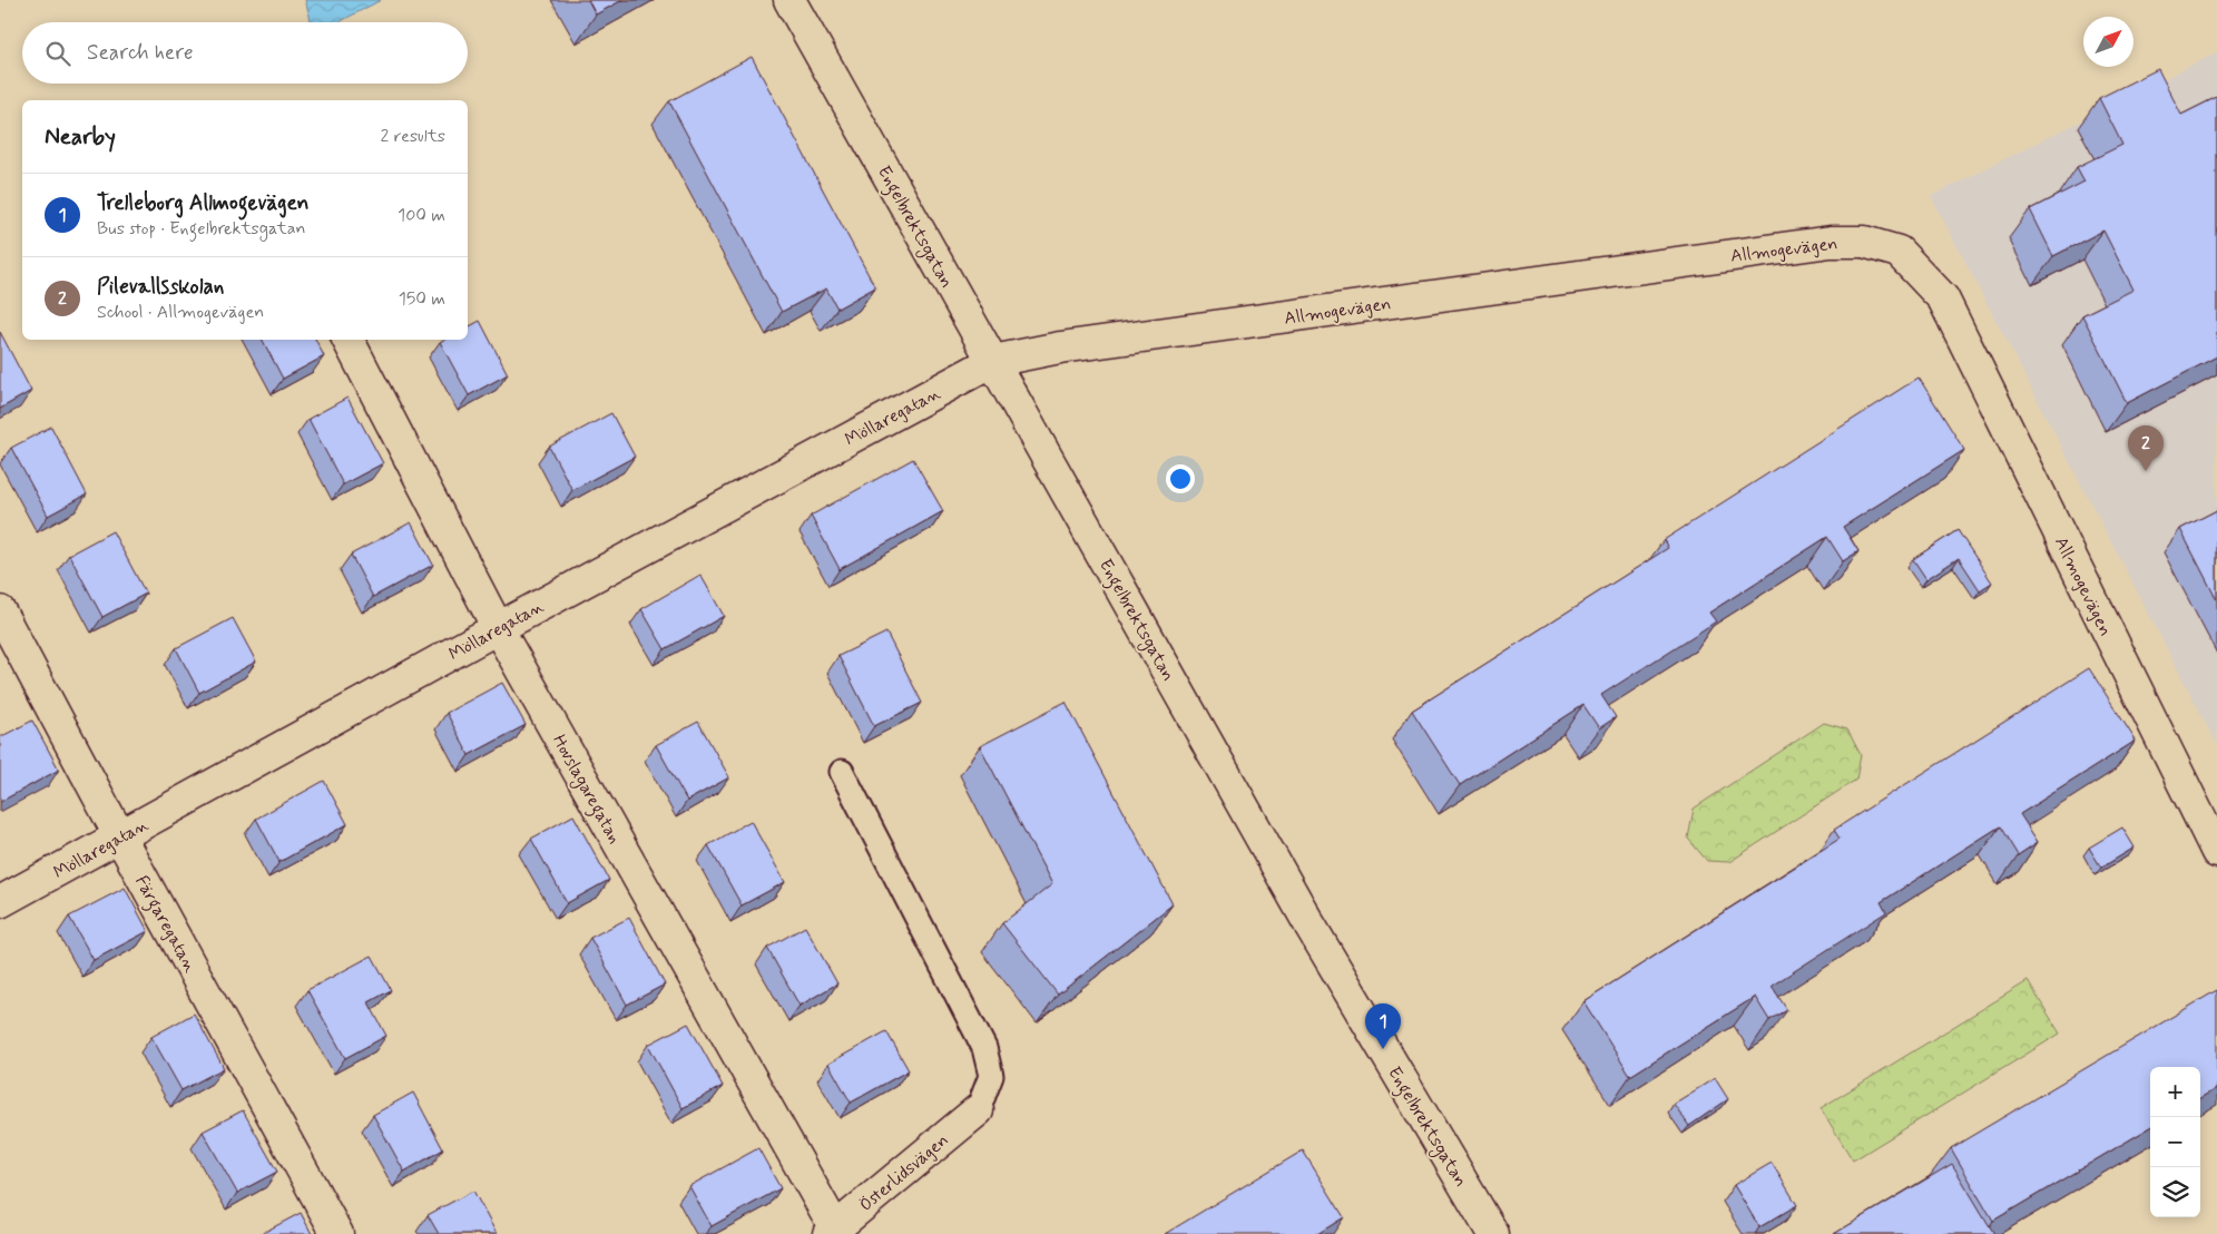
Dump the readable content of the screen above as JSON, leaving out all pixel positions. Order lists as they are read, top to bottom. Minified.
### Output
{"streets":{"street":["Engelbrektsgatan","Allmogevägen","Möllaregatan","Hovslagaregatan","Färgaregatan","Österlidsvägen"]},"crossings":[["Engelbrektsgatan","Allmogevägen"],["Engelbrektsgatan","Möllaregatan"],["Allmogevägen","Möllaregatan"],["Möllaregatan","Hovslagaregatan"],["Möllaregatan","Färgaregatan"],["Hovslagaregatan","Österlidsvägen"]],"north":"top right","page":{"search":"Search here","heading":["Nearby","2 results"],"list":[{"mark":"1","name":"Trelleborg Allmogevägen","note":"Bus stop · Engelbrektsgatan","value":"100 m"},{"mark":"2","name":"Pilevallsskolan","note":"School · Allmogevägen","value":"150 m"}],"pins":["2","1"],"map_buttons":["+","−"]}}
